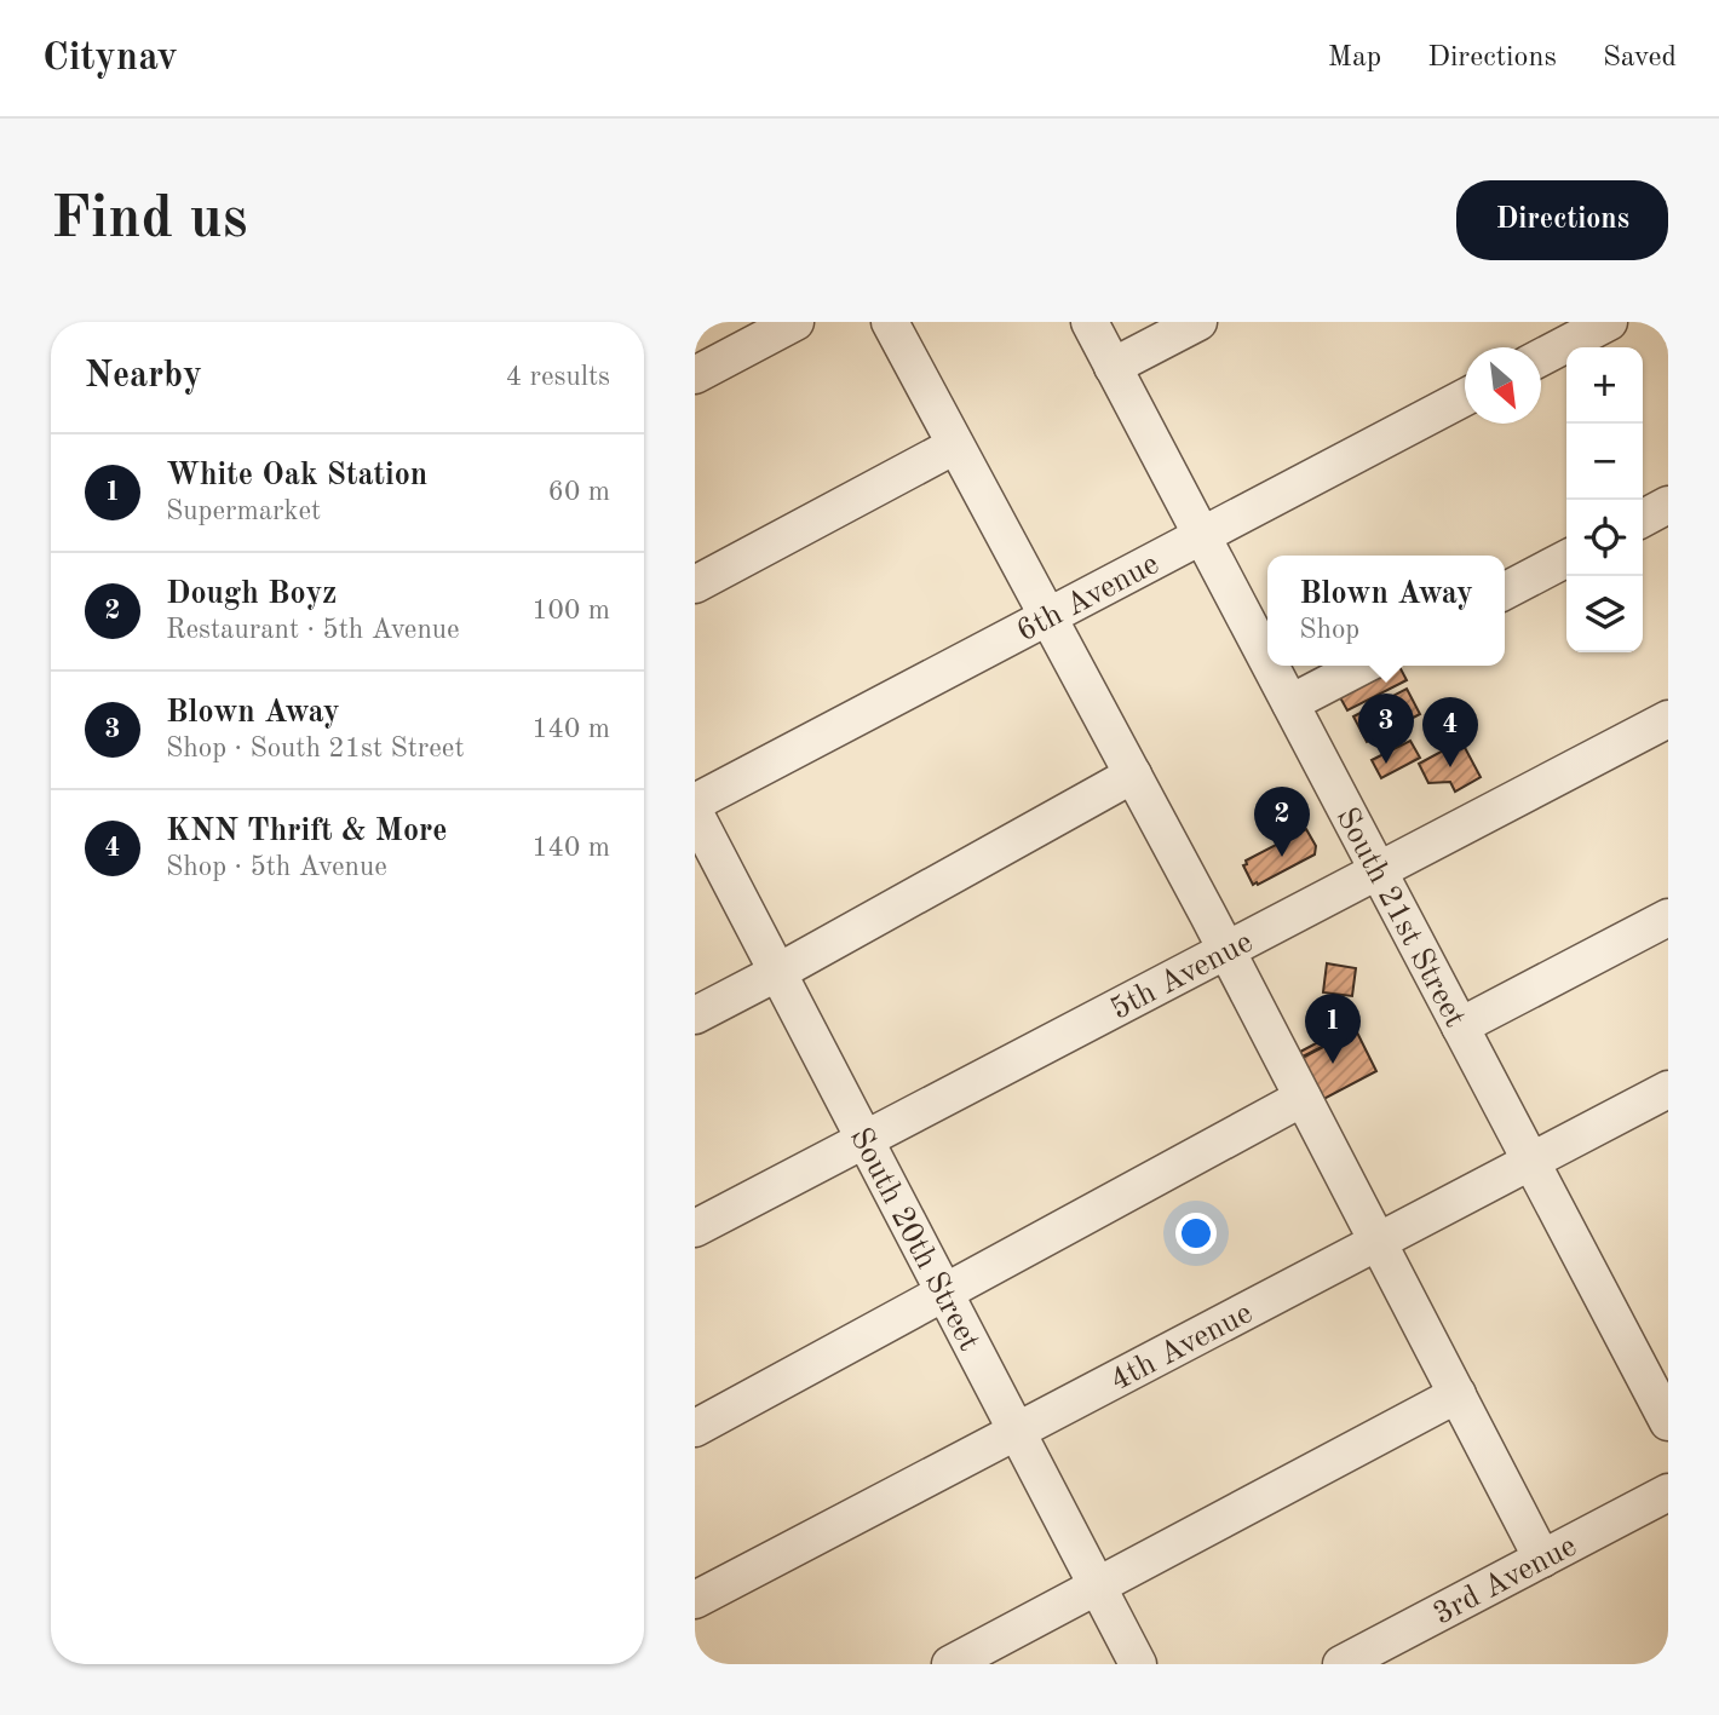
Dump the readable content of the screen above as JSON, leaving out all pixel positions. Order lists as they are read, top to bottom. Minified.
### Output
{"streets":{"street":["6th Avenue","South 21st Street","5th Avenue","South 20th Street","4th Avenue","3rd Avenue"]},"crossings":[["6th Avenue","South 21st Street"],["South 21st Street","5th Avenue"],["South 21st Street","4th Avenue"],["5th Avenue","South 20th Street"],["South 20th Street","4th Avenue"]],"north":"bottom right","page":{"header":"Citynav","nav":["Map","Directions","Saved"],"buttons":"Directions","title":"Find us","heading":["Nearby","4 results"],"map_buttons":["+","−"],"list":[{"mark":"1","name":"White Oak Station","note":"Supermarket","value":"60 m"},{"mark":"2","name":"Dough Boyz","note":"Restaurant · 5th Avenue","value":"100 m"},{"mark":"3","name":"Blown Away","note":"Shop · South 21st Street","value":"140 m"},{"mark":"4","name":"KNN Thrift & More","note":"Shop · 5th Avenue","value":"140 m"}],"popup":["Blown Away","Shop"],"pins":["3","4","2","1"]}}
